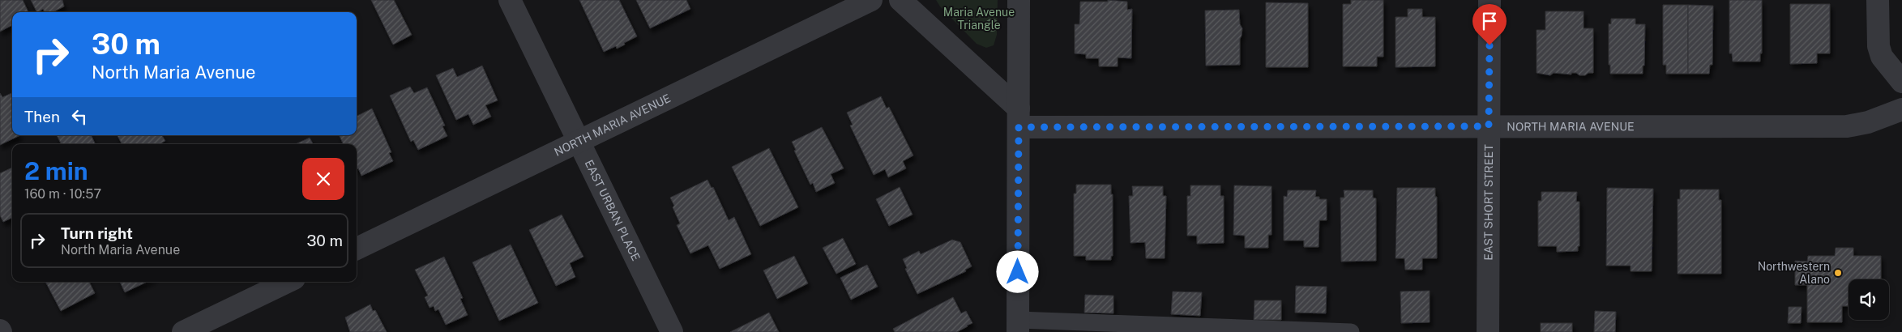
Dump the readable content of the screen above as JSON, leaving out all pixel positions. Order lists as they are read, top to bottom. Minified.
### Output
{"streets":{"street":["NORTH MARIA AVENUE","EAST SHORT STREET","EAST URBAN PLACE"]},"crossings":[["NORTH MARIA AVENUE","EAST SHORT STREET"],["NORTH MARIA AVENUE","EAST URBAN PLACE"]],"parks":["Maria Avenue Triangle"],"places":["Northwestern Alano"],"page":{"turn":["30 m","North Maria Avenue"],"then":"Then","heading":["2 min","160 m · 10:57"],"list":[{"name":"Turn right","note":"North Maria Avenue","value":"30 m"}]}}
